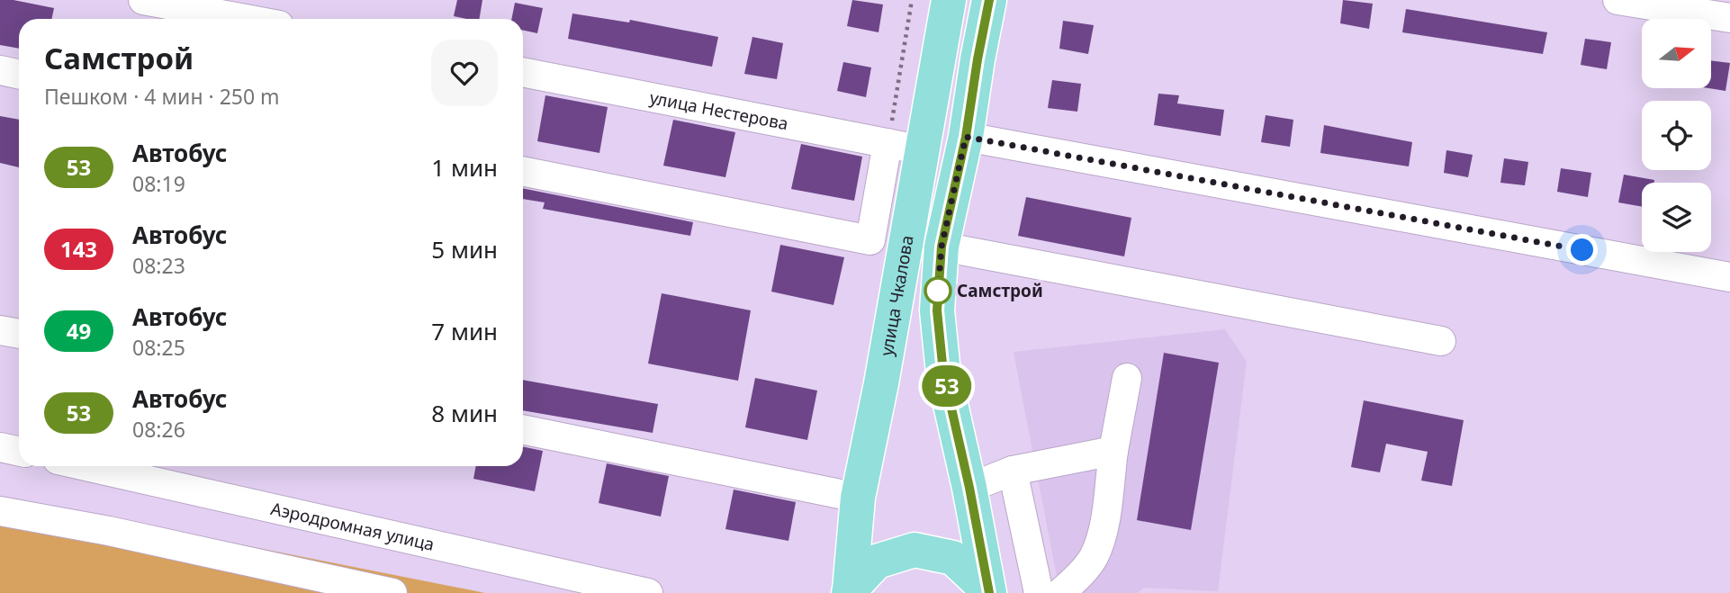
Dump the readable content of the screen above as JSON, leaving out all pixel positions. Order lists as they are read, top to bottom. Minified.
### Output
{"streets":{"main road":["улица Чкалова"],"street":["улица Нестерова","Аэродромная улица"]},"crossings":[["улица Нестерова","улица Чкалова"]],"places":["Самстрой"],"lines":["bus line 53"],"north":"right","page":{"on_map":"53","heading":["Самстрой","Пешком · 4 мин · 250 m"],"list":[{"mark":"53","name":"Автобус","note":"08:19","value":"1 мин"},{"mark":"143","name":"Автобус","note":"08:23","value":"5 мин"},{"mark":"49","name":"Автобус","note":"08:25","value":"7 мин"},{"mark":"53","name":"Автобус","note":"08:26","value":"8 мин"}]}}
